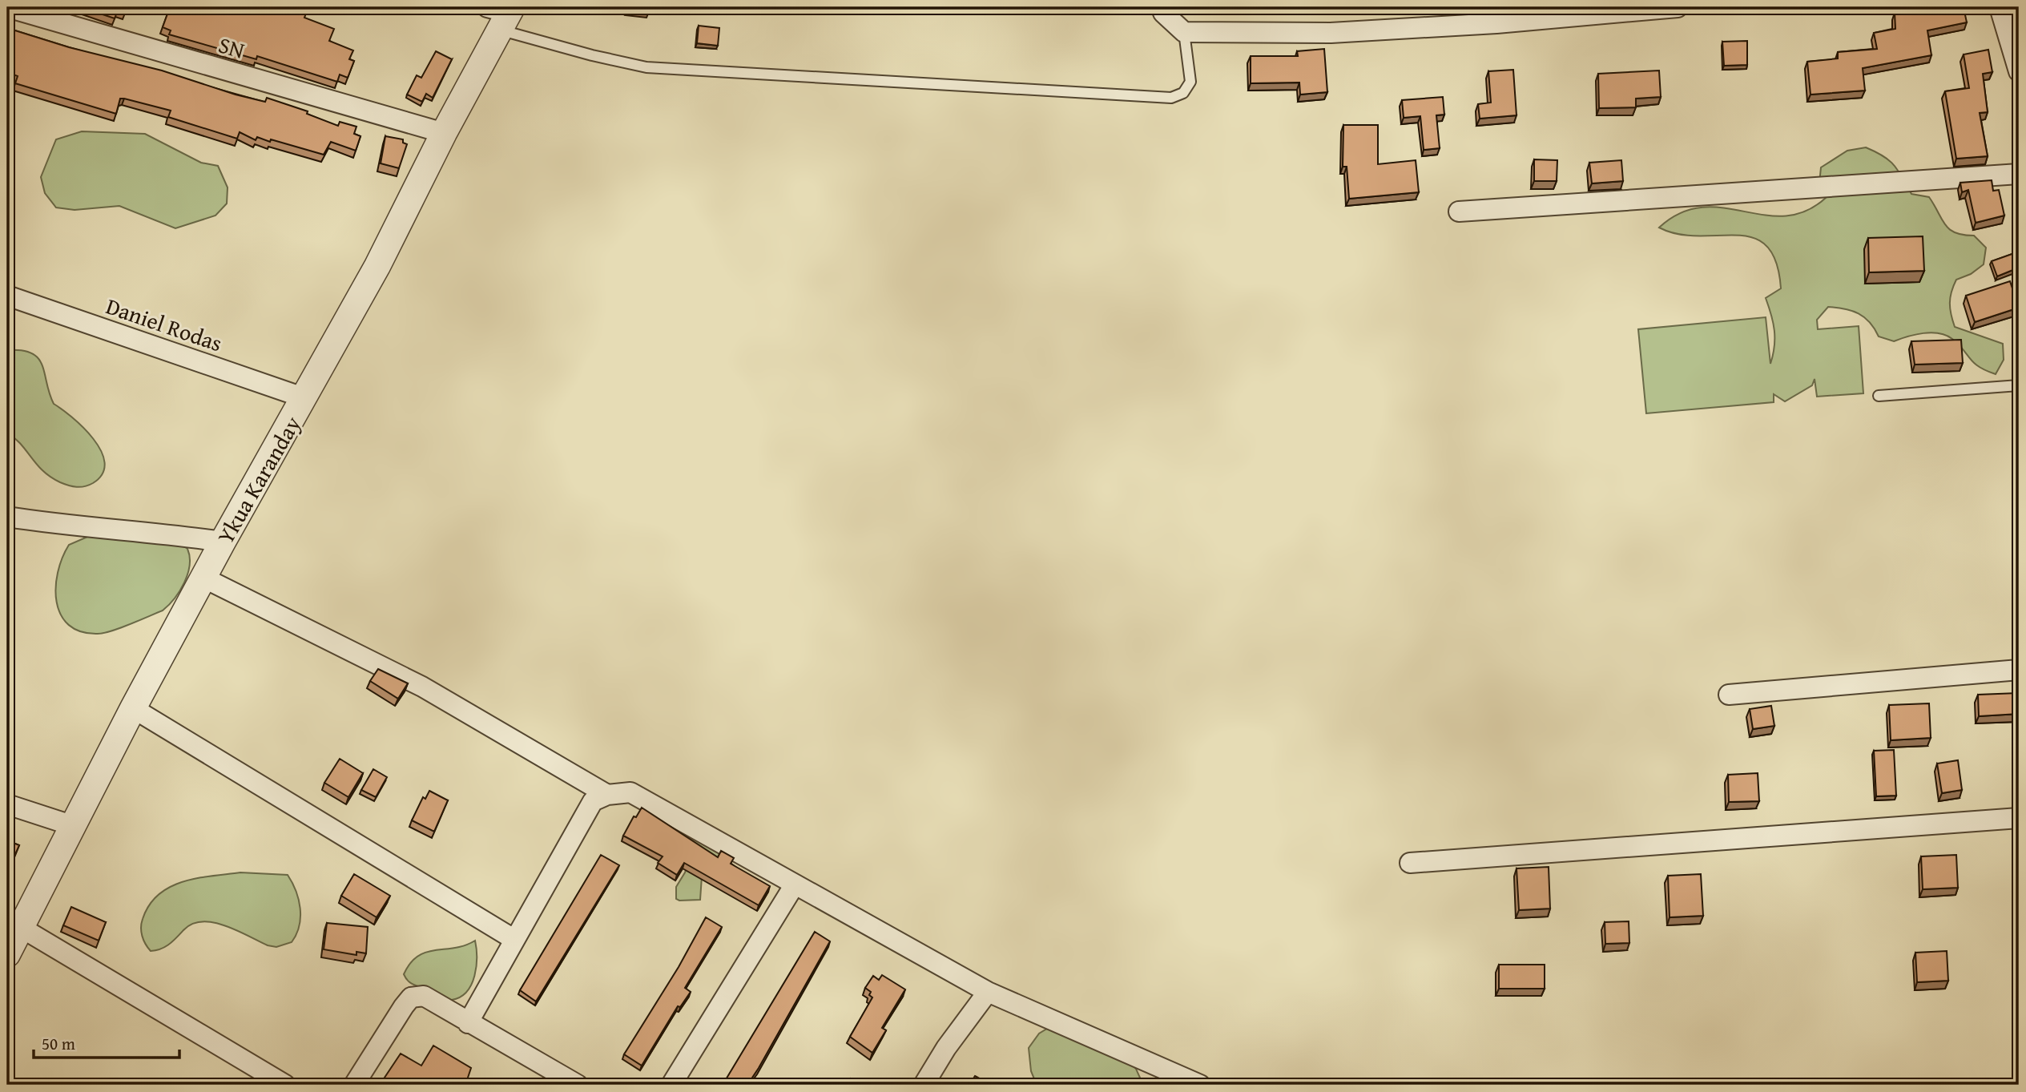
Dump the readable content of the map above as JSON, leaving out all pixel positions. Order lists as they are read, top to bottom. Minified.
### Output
{"streets":{"street":["SN","Daniel Rodas","Ykua Karanday"]},"crossings":[["SN","Ykua Karanday"],["Daniel Rodas","Ykua Karanday"]],"scale_bar":"50 m"}
